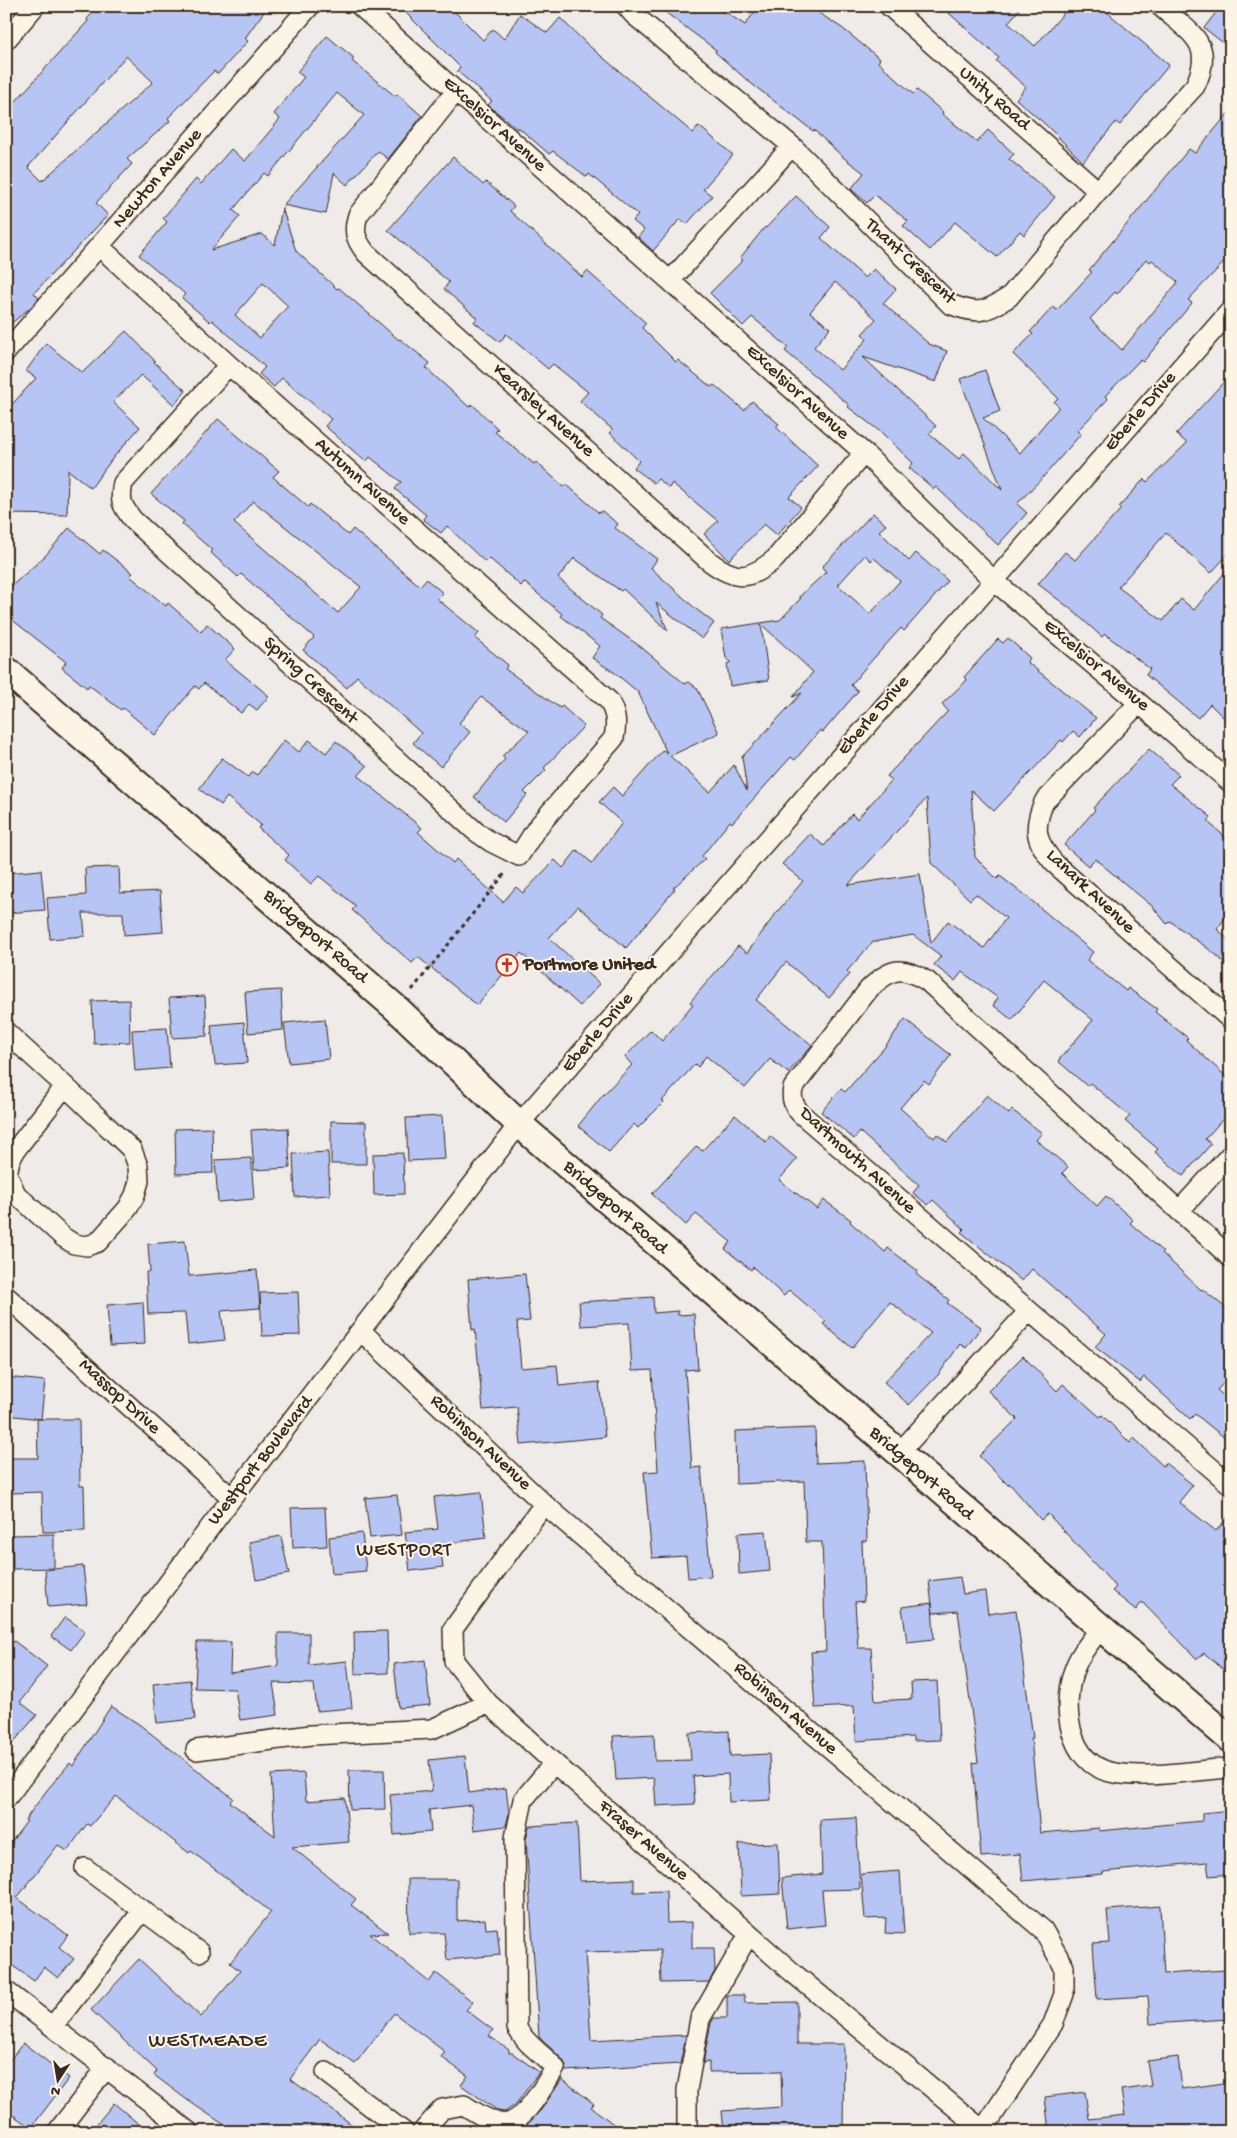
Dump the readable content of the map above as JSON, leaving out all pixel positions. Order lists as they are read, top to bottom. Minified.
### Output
{"streets":{"main road":["Bridgeport Road"],"street":["Unity Road","Excelsior Avenue","Newton Avenue","Thant Crescent","Kearsley Avenue","Eberle Drive","Autumn Avenue","Spring Crescent","Lanark Avenue","Dartmouth Avenue","Massop Drive","Robinson Avenue","Westport Boulevard","Fraser Avenue"]},"crossings":[["Unity Road","Thant Crescent"],["Excelsior Avenue","Kearsley Avenue"],["Excelsior Avenue","Eberle Drive"],["Excelsior Avenue","Lanark Avenue"],["Newton Avenue","Autumn Avenue"],["Eberle Drive","Bridgeport Road"],["Eberle Drive","Westport Boulevard"],["Autumn Avenue","Spring Crescent"],["Bridgeport Road","Westport Boulevard"],["Massop Drive","Westport Boulevard"],["Robinson Avenue","Westport Boulevard"],["Robinson Avenue","Fraser Avenue"]],"districts":["WESTPORT","WESTMEADE"],"places":{"church":["Portmore United"]},"north":"bottom"}
